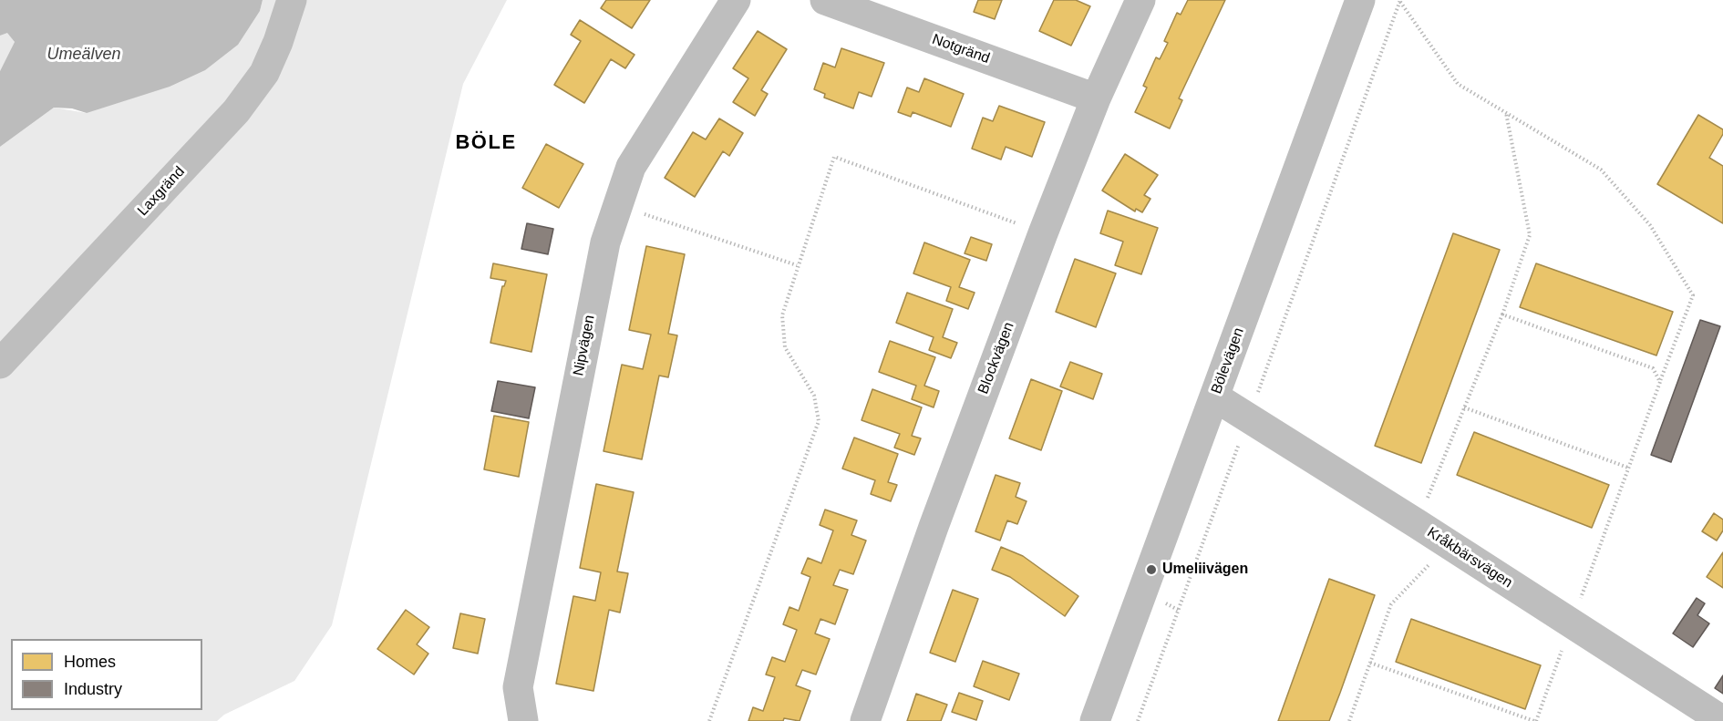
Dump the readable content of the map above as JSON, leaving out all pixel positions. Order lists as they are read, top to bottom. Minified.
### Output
{"streets":{"street":["Notgränd","Laxgränd","Nipvägen","Blockvägen","Bölevägen","Kråkbärsvägen"]},"crossings":[["Notgränd","Blockvägen"],["Bölevägen","Kråkbärsvägen"]],"districts":["BÖLE"],"water":["Umeälven"],"places":["Umeliivägen"],"legend":["Homes","Industry"]}
